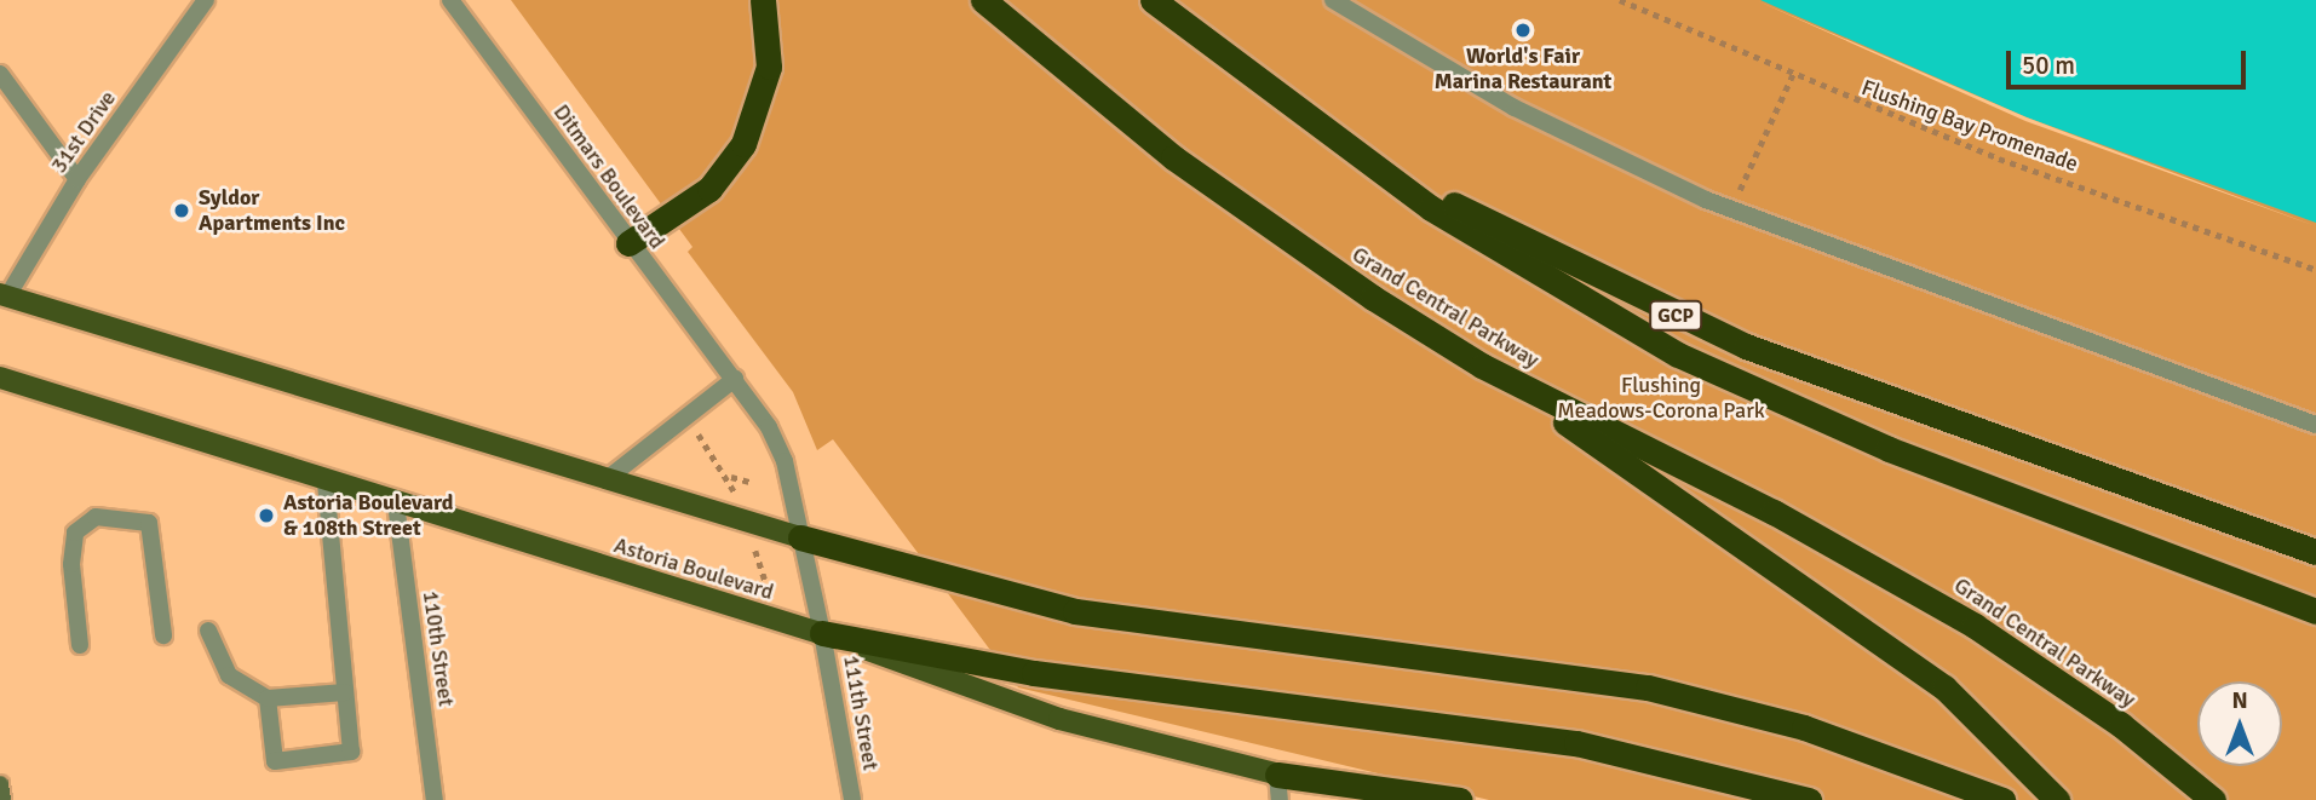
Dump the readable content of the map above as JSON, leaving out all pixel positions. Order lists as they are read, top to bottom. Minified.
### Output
{"streets":{"highway":["Grand Central Parkway","GCP"],"main road":["Astoria Boulevard"],"street":["31st Drive","Ditmars Boulevard","110th Street","111th Street"],"path":["Flushing Bay Promenade"]},"crossings":[["Ditmars Boulevard","Astoria Boulevard"],["Ditmars Boulevard","111th Street"],["Astoria Boulevard","110th Street"],["Astoria Boulevard","111th Street"]],"parks":["Flushing Meadows-Corona Park"],"places":["World's Fair Marina Restaurant","Syldor Apartments Inc","Astoria Boulevard & 108th Street"],"scale_bar":"50 m","north":"top"}
